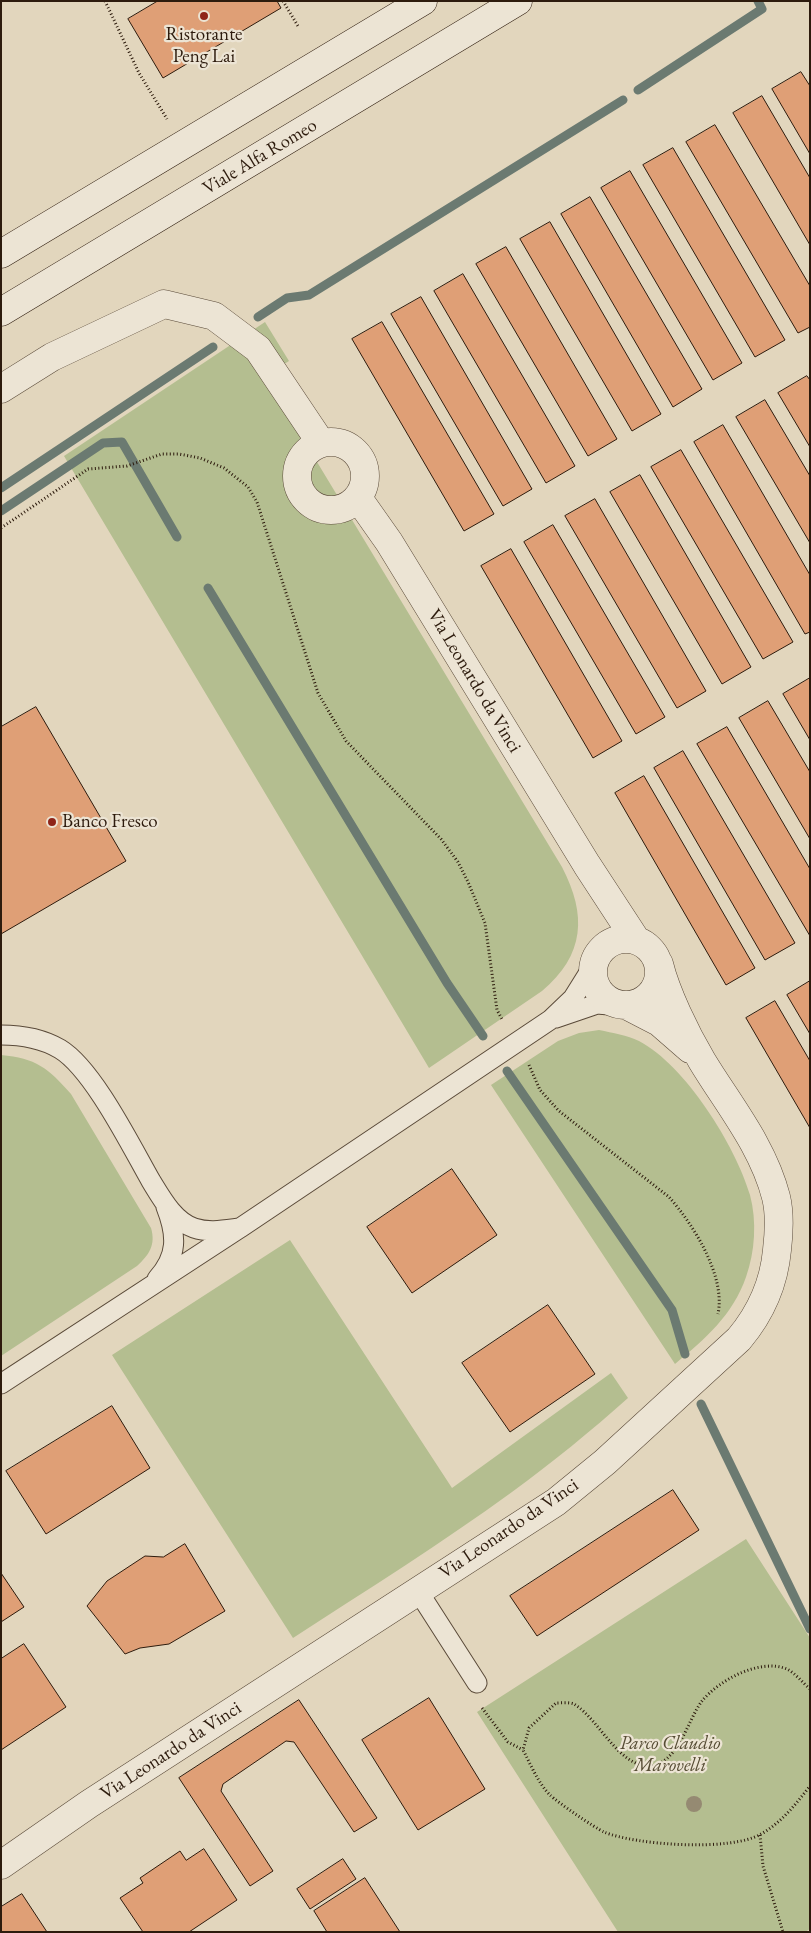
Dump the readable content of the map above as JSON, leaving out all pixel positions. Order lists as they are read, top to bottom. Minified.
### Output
{"streets":{"street":["Viale Alfa Romeo","Via Leonardo da Vinci"]},"parks":["Parco Claudio Marovelli"],"places":["Ristorante Peng Lai","Banco Fresco"]}
